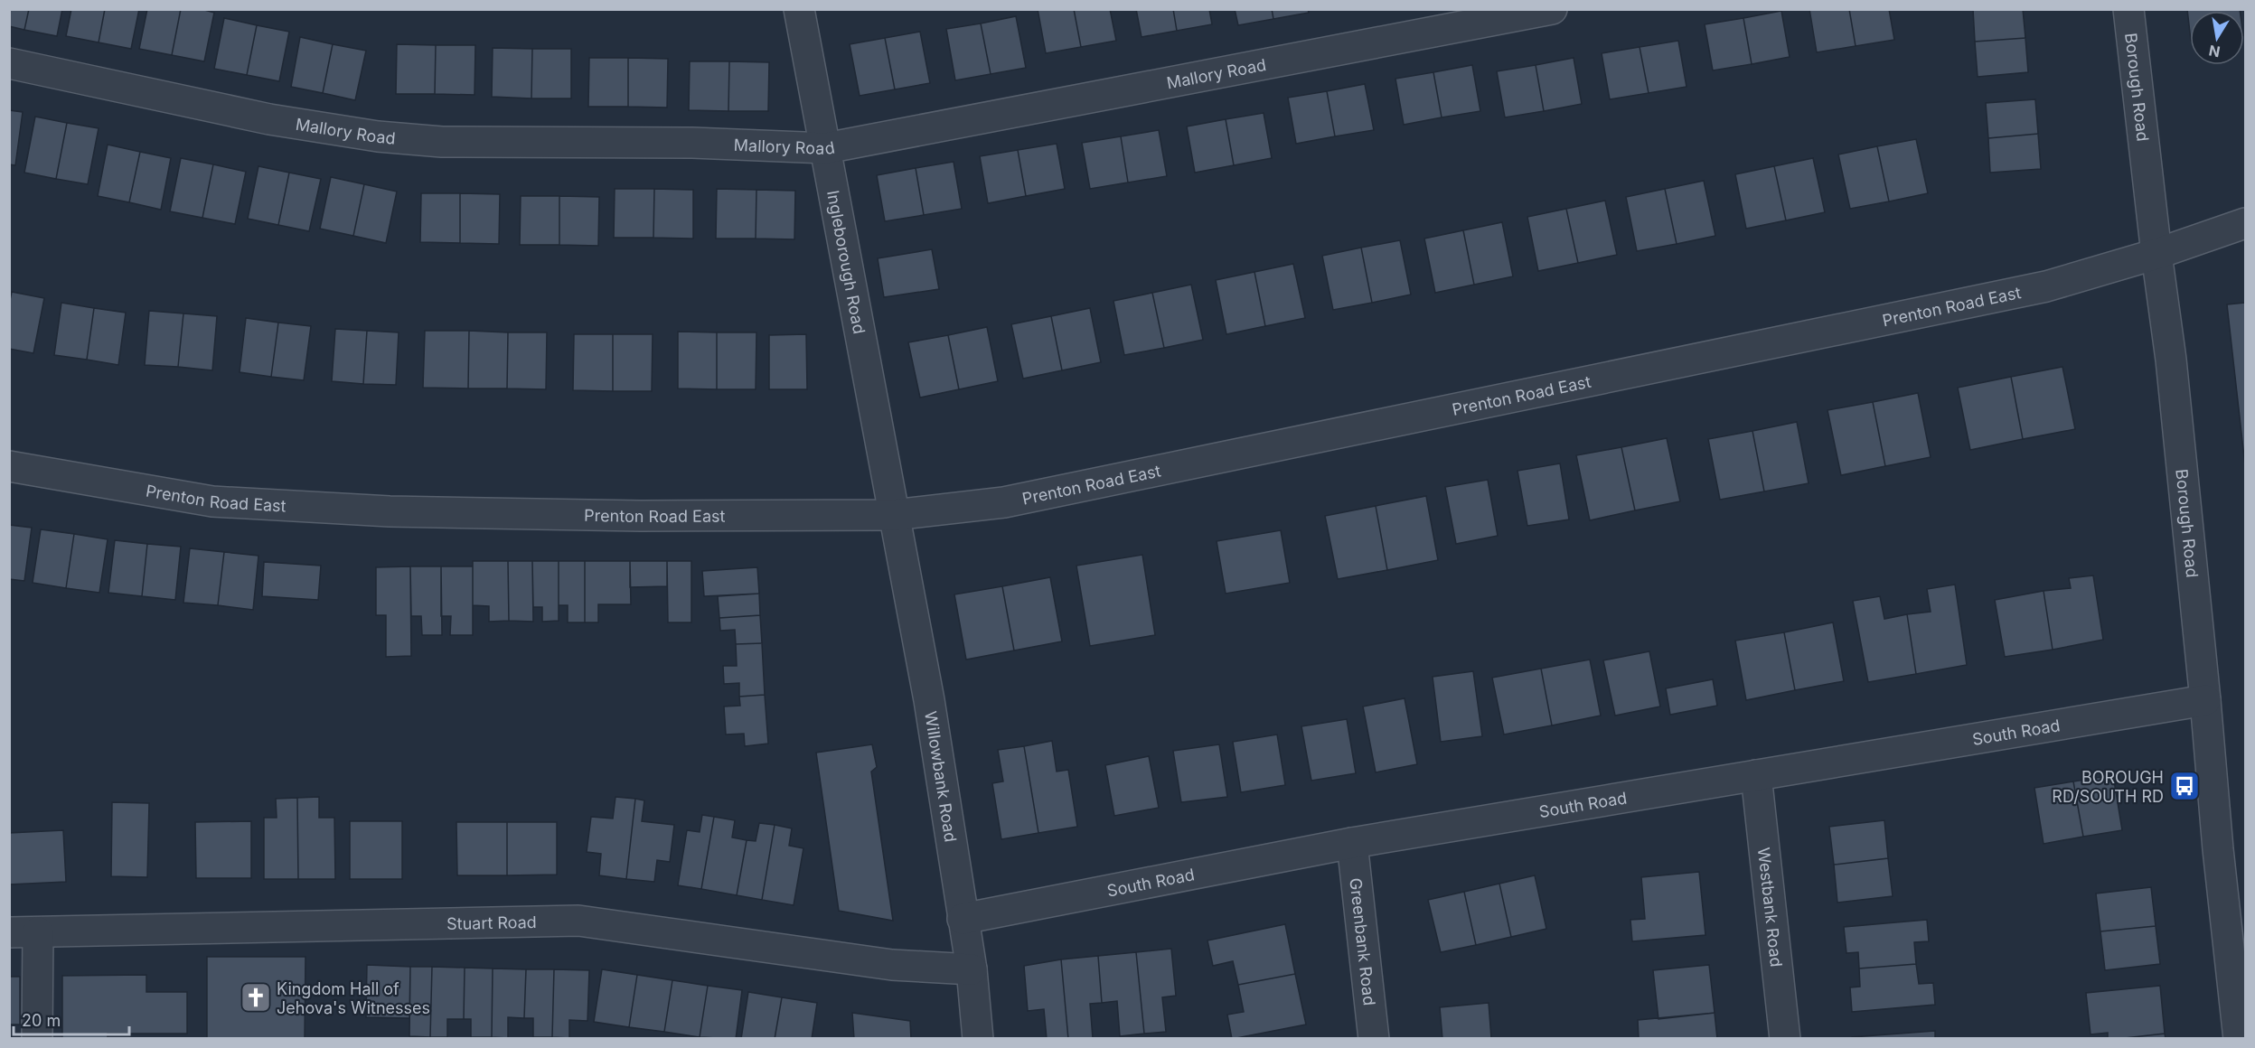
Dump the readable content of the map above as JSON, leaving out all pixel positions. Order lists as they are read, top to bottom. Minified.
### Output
{"streets":{"street":["Mallory Road","Borough Road","Ingleborough Road","Prenton Road East","South Road","Willowbank Road","Westbank Road","Stuart Road","Greenbank Road"]},"crossings":[["Mallory Road","Ingleborough Road"],["Borough Road","Prenton Road East"],["Borough Road","South Road"],["Ingleborough Road","Prenton Road East"],["Ingleborough Road","Willowbank Road"],["Prenton Road East","Willowbank Road"],["South Road","Willowbank Road"],["South Road","Westbank Road"],["South Road","Greenbank Road"],["Willowbank Road","Stuart Road"]],"places":{"bus stop":["BOROUGH RD/SOUTH RD"],"church":["Kingdom Hall of Jehova's Witnesses"]},"scale_bar":"20 m","north":"bottom"}
